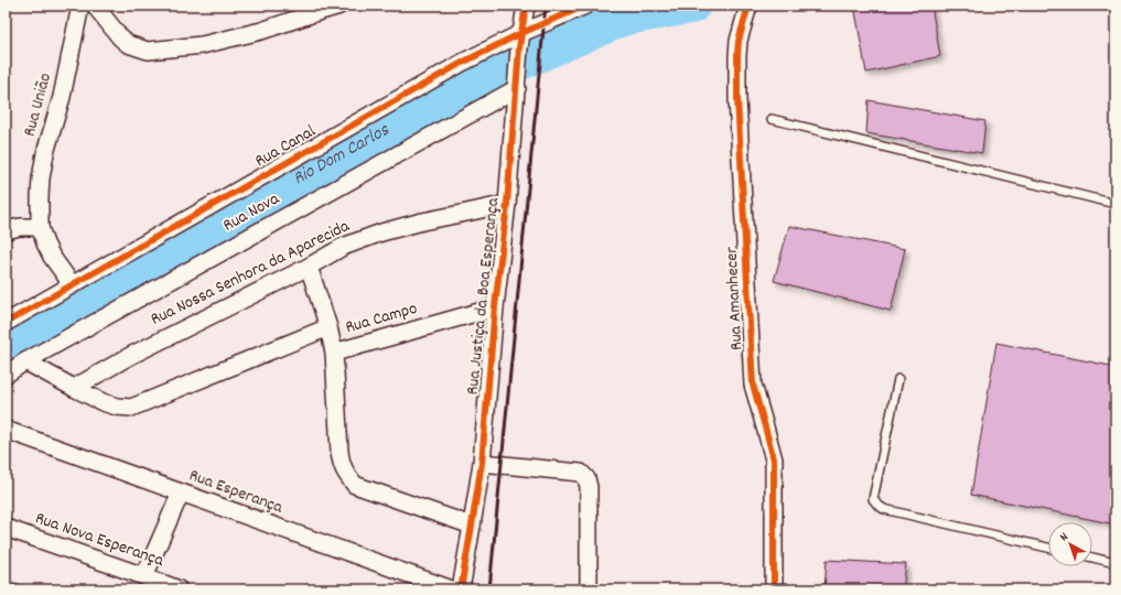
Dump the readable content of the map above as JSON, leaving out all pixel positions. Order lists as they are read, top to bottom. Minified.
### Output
{"streets":{"street":["Rua União","Rua Canal","Rua Nova","Rua Nossa Senhora da Aparecida","Rua Justiça da Boa Esperança","Rua Amanhecer","Rua Campo","Rua Esperança","Rua Nova Esperança"]},"crossings":[["Rua União","Rua Canal"],["Rua Canal","Rua Justiça da Boa Esperança"],["Rua Nova","Rua Justiça da Boa Esperança"],["Rua Nossa Senhora da Aparecida","Rua Justiça da Boa Esperança"],["Rua Justiça da Boa Esperança","Rua Campo"]],"water":["Rio Dom Carlos"],"north":"top left"}
